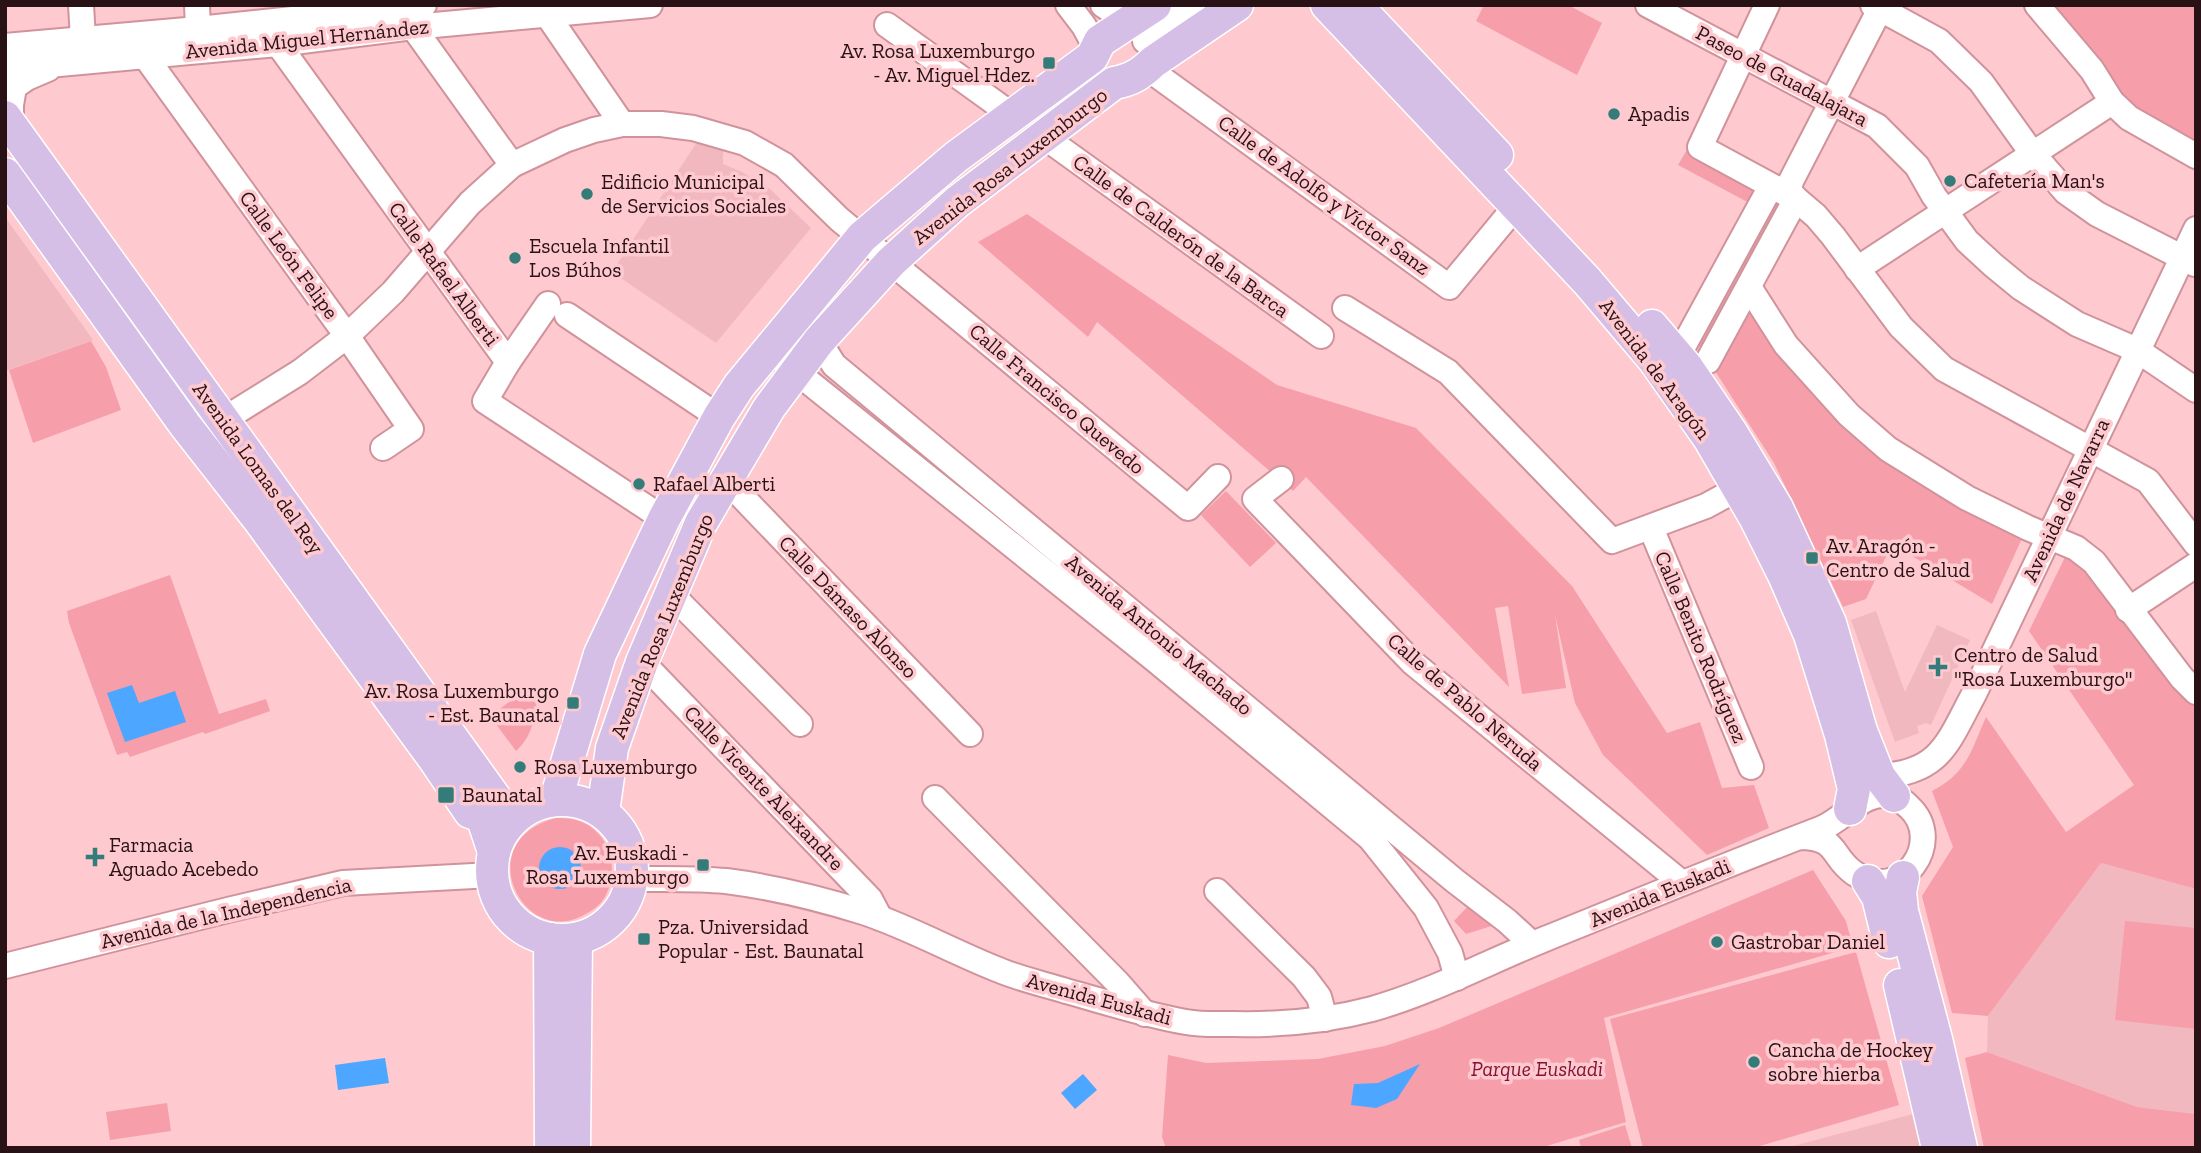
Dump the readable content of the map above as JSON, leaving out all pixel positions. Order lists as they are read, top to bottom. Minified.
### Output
{"streets":{"main road":["Avenida Rosa Luxemburgo","Avenida de Aragón","Avenida Lomas del Rey"],"street":["Avenida Miguel Hernández","Paseo de Guadalajara","Calle de Adolfo y Víctor Sanz","Calle de Calderón de la Barca","Calle León Felipe","Calle Rafael Alberti","Calle Francisco Quevedo","Avenida de Navarra","Calle Dámaso Alonso","Avenida Antonio Machado","Calle Benito Rodríguez","Calle de Pablo Neruda","Calle Vicente Aleixandre","Avenida Euskadi","Avenida de la Independencia"]},"crossings":[["Avenida Miguel Hernández","Calle León Felipe"],["Avenida Miguel Hernández","Calle Rafael Alberti"],["Paseo de Guadalajara","Avenida de Navarra"],["Avenida Rosa Luxemburgo","Calle de Adolfo y Víctor Sanz"],["Avenida Rosa Luxemburgo","Calle de Calderón de la Barca"],["Avenida Rosa Luxemburgo","Calle Rafael Alberti"],["Avenida Rosa Luxemburgo","Calle Francisco Quevedo"],["Avenida Rosa Luxemburgo","Avenida Lomas del Rey"],["Avenida Rosa Luxemburgo","Calle Dámaso Alonso"],["Avenida Rosa Luxemburgo","Avenida Antonio Machado"],["Avenida Rosa Luxemburgo","Calle Vicente Aleixandre"],["Avenida Rosa Luxemburgo","Avenida Euskadi"],["Avenida Rosa Luxemburgo","Avenida de la Independencia"],["Calle de Adolfo y Víctor Sanz","Avenida de Aragón"],["Avenida de Aragón","Avenida Euskadi"],["Avenida Lomas del Rey","Avenida Euskadi"],["Avenida Lomas del Rey","Avenida de la Independencia"],["Avenida Antonio Machado","Avenida Euskadi"],["Calle de Pablo Neruda","Avenida Euskadi"],["Calle Vicente Aleixandre","Avenida Euskadi"],["Avenida Euskadi","Avenida de la Independencia"]],"parks":["Parque Euskadi"],"places":{"transit":["Av. Rosa Luxemburgo - Av. Miguel Hdez.","Av. Aragón - Centro de Salud","Av. Rosa Luxemburgo - Est. Baunatal","Baunatal","Av. Euskadi - Rosa Luxemburgo","Pza. Universidad Popular - Est. Baunatal"],"other":["Apadis","Cafetería Man's","Edificio Municipal de Servicios Sociales","Escuela Infantil Los Búhos","Rafael Alberti","Rosa Luxemburgo","Gastrobar Daniel","Cancha de Hockey sobre hierba"],"health":["Centro de Salud \"Rosa Luxemburgo\"","Farmacia Aguado Acebedo"]}}
